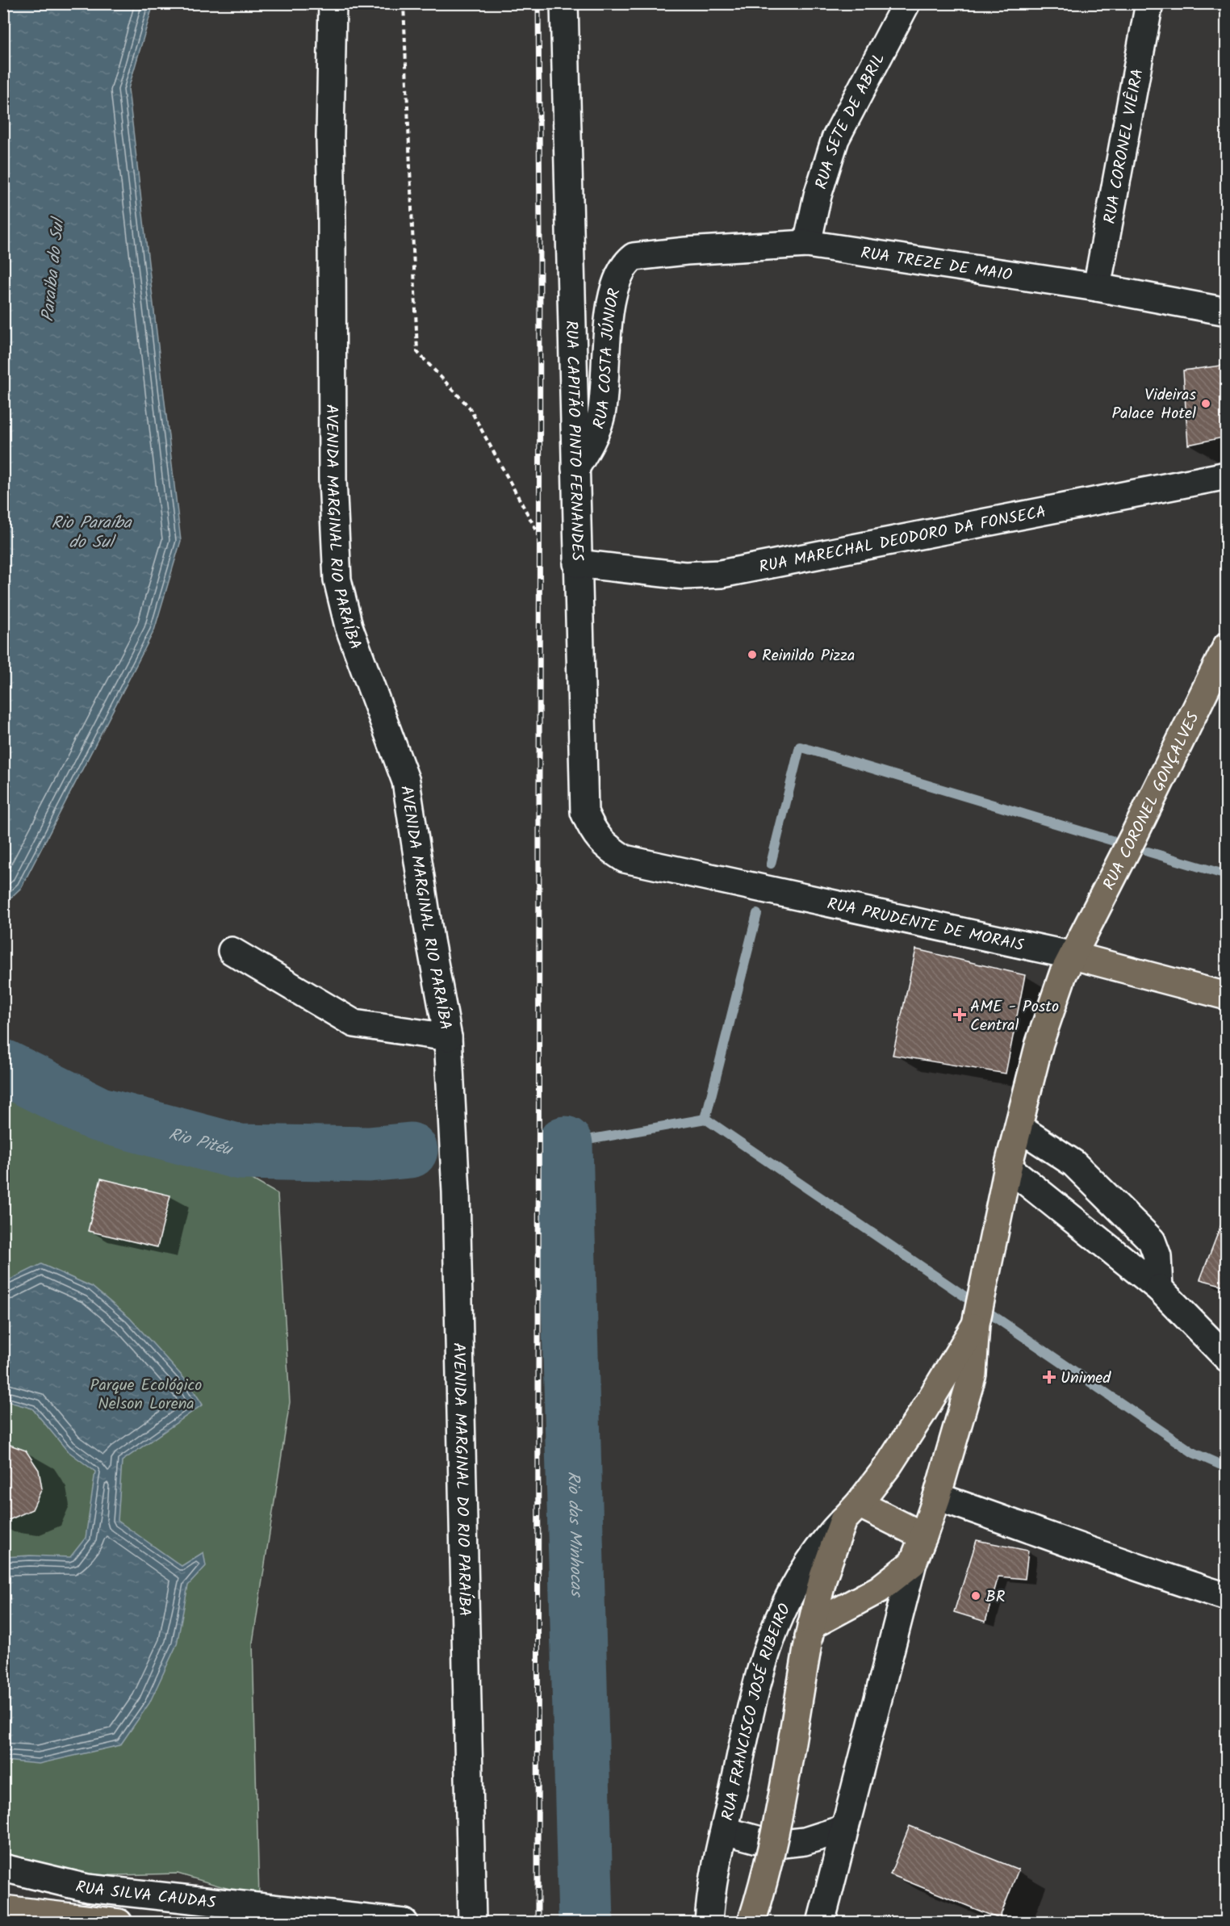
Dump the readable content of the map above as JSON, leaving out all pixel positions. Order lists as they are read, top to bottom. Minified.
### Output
{"streets":{"main road":["RUA CORONEL GONÇALVES","RUA PRUDENTE DE MORAIS"],"street":["RUA SETE DE ABRIL","RUA CORONEL VIÊIRA","RUA TREZE DE MAIO","RUA COSTA JÚNIOR","RUA CAPITÃO PINTO FERNANDES","AVENIDA MARGINAL RIO PARAÍBA","RUA MARECHAL DEODORO DA FONSECA","AVENIDA MARGINAL DO RIO PARAÍBA","RUA FRANCISCO JOSÉ RIBEIRO","RUA SILVA CAUDAS"]},"crossings":[["RUA SETE DE ABRIL","RUA TREZE DE MAIO"],["RUA CORONEL VIÊIRA","RUA TREZE DE MAIO"],["RUA TREZE DE MAIO","RUA COSTA JÚNIOR"],["RUA COSTA JÚNIOR","RUA CAPITÃO PINTO FERNANDES"],["RUA CAPITÃO PINTO FERNANDES","RUA MARECHAL DEODORO DA FONSECA"],["RUA CAPITÃO PINTO FERNANDES","RUA PRUDENTE DE MORAIS"],["AVENIDA MARGINAL RIO PARAÍBA","AVENIDA MARGINAL DO RIO PARAÍBA"],["RUA CORONEL GONÇALVES","RUA PRUDENTE DE MORAIS"]],"water":["Paraiba do Sul","Rio Paraíba do Sul","Rio Pitéu","Rio das Minhocas"],"parks":["Parque Ecológico Nelson Lorena"],"places":{"other":["Videiras Palace Hotel","Reinildo Pizza","BR"],"health":["AME - Posto Central","Unimed"]}}
